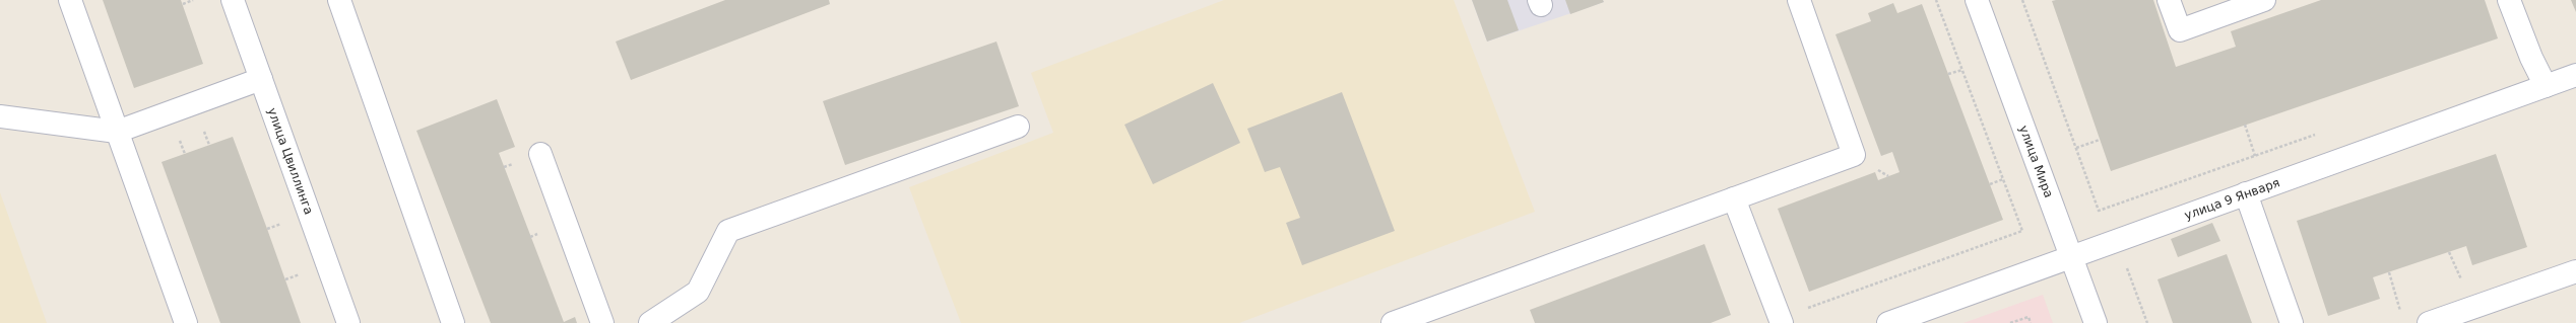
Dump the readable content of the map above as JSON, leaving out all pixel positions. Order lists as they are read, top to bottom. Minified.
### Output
{"streets":{"street":["улица Цвиллинга","улица Мира","улица 9 Января"]},"crossings":[["улица Мира","улица 9 Января"]]}
